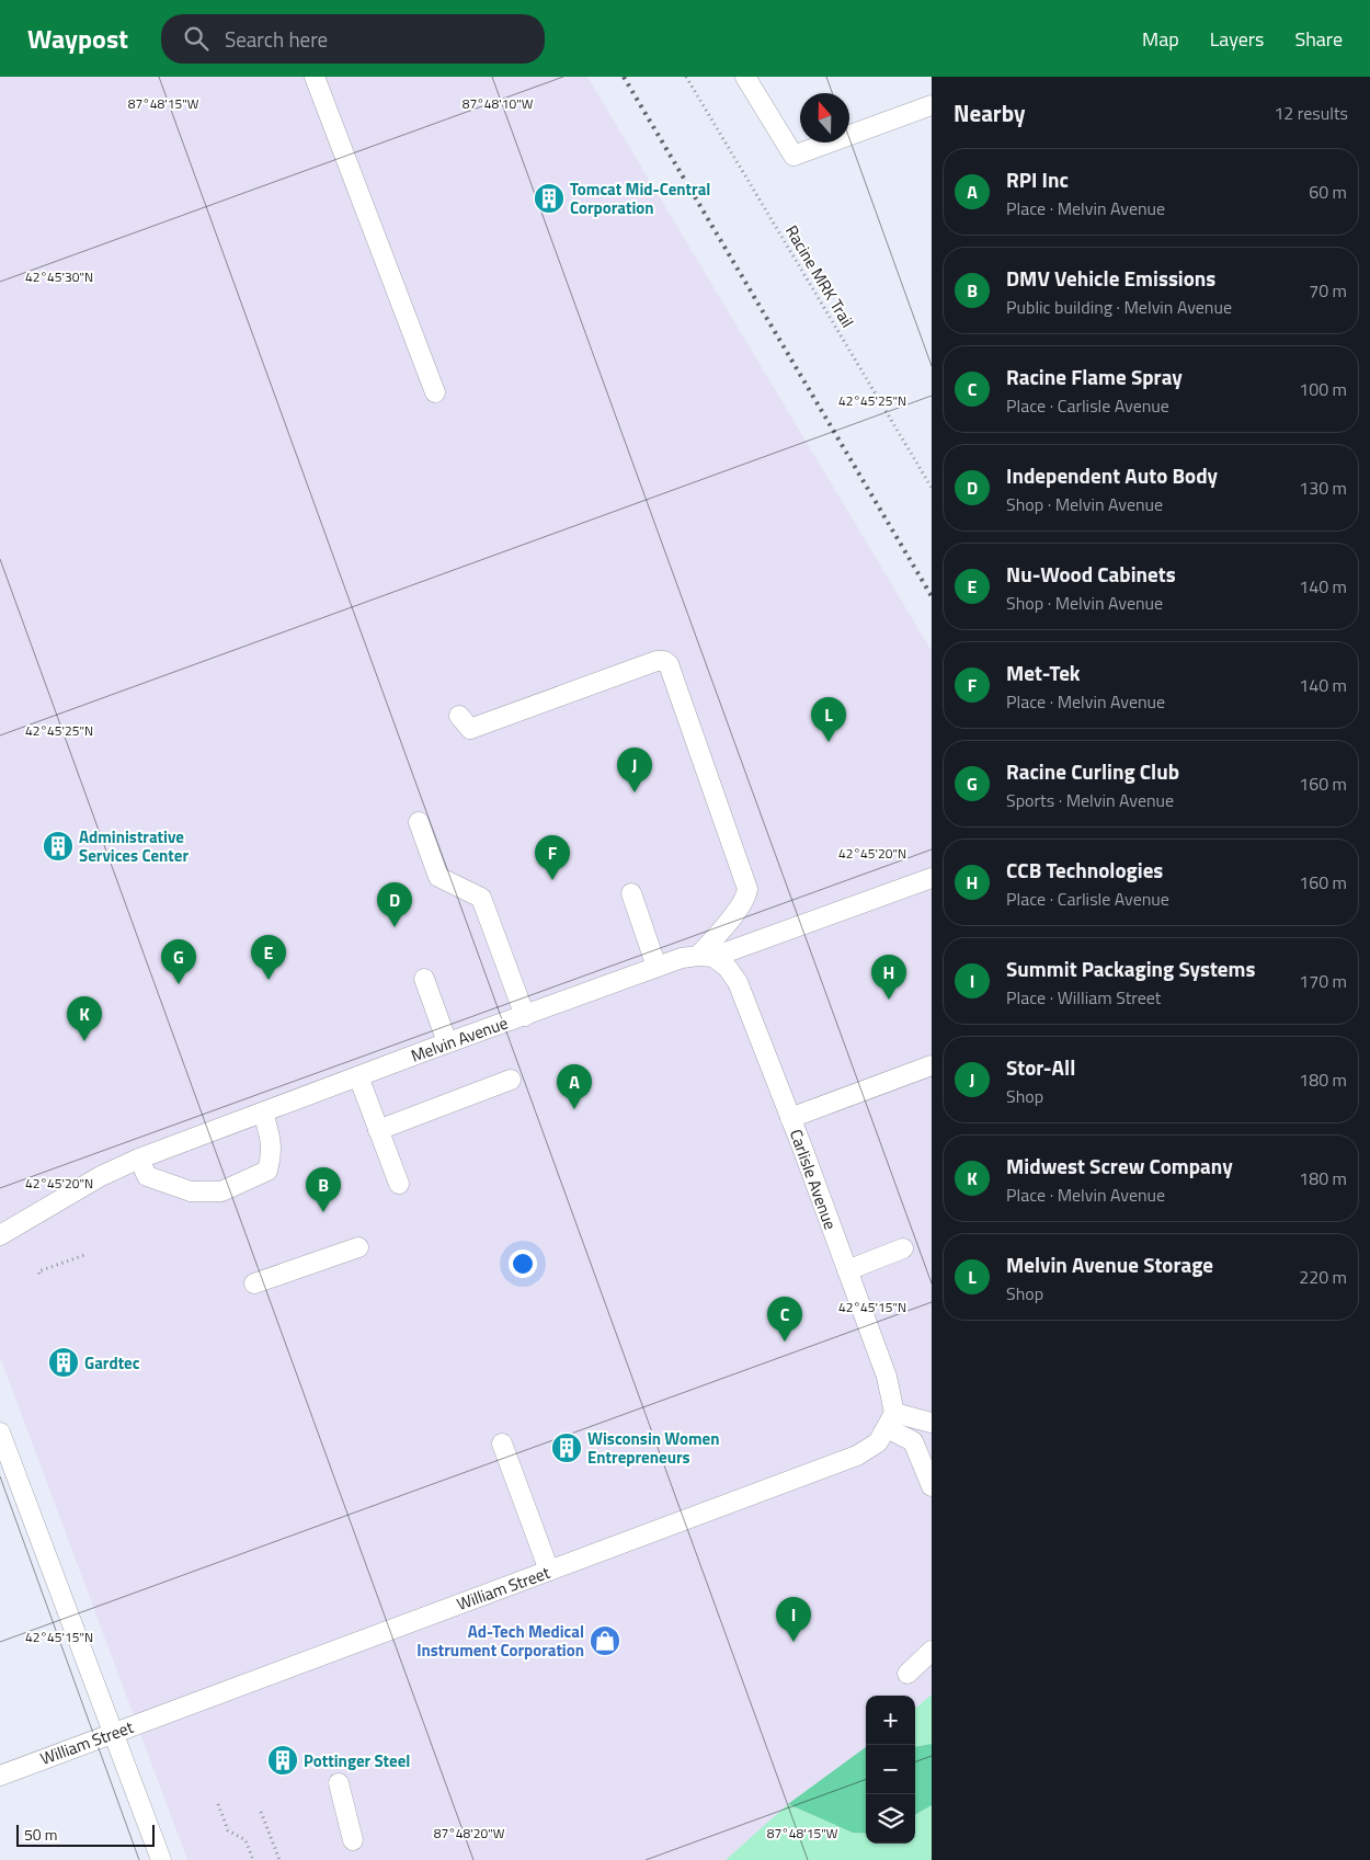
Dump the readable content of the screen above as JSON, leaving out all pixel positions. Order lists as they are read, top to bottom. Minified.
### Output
{"streets":{"street":["Melvin Avenue","Carlisle Avenue","William Street"],"path":["Racine MRK Trail"]},"crossings":[["Melvin Avenue","Carlisle Avenue"],["Carlisle Avenue","William Street"]],"places":{"building":["Tomcat Mid-Central Corporation","Administrative Services Center","Gardtec","Wisconsin Women Entrepreneurs","Pottinger Steel"],"shop":["Ad-Tech Medical Instrument Corporation"]},"scale_bar":"50 m","north":"top","page":{"header":"Waypost","search":"Search here","nav":["Map","Layers","Share"],"heading":["Nearby","12 results"],"list":[{"mark":"A","name":"RPI Inc","note":"Place · Melvin Avenue","value":"60 m"},{"mark":"B","name":"DMV Vehicle Emissions","note":"Public building · Melvin Avenue","value":"70 m"},{"mark":"C","name":"Racine Flame Spray","note":"Place · Carlisle Avenue","value":"100 m"},{"mark":"D","name":"Independent Auto Body","note":"Shop · Melvin Avenue","value":"130 m"},{"mark":"E","name":"Nu-Wood Cabinets","note":"Shop · Melvin Avenue","value":"140 m"},{"mark":"F","name":"Met-Tek","note":"Place · Melvin Avenue","value":"140 m"},{"mark":"G","name":"Racine Curling Club","note":"Sports · Melvin Avenue","value":"160 m"},{"mark":"H","name":"CCB Technologies","note":"Place · Carlisle Avenue","value":"160 m"},{"mark":"I","name":"Summit Packaging Systems","note":"Place · William Street","value":"170 m"},{"mark":"J","name":"Stor-All","note":"Shop","value":"180 m"},{"mark":"K","name":"Midwest Screw Company","note":"Place · Melvin Avenue","value":"180 m"},{"mark":"L","name":"Melvin Avenue Storage","note":"Shop","value":"220 m"}],"pins":["L","J","F","D","E","G","H","K","A","B","C","I"],"map_buttons":["+","−"],"scale":"50 m"},"coordinates":["87°48'15\"W","87°48'10\"W","42°45'30\"N","42°45'25\"N","42°45'20\"N","42°45'15\"N","87°48'20\"W"]}
